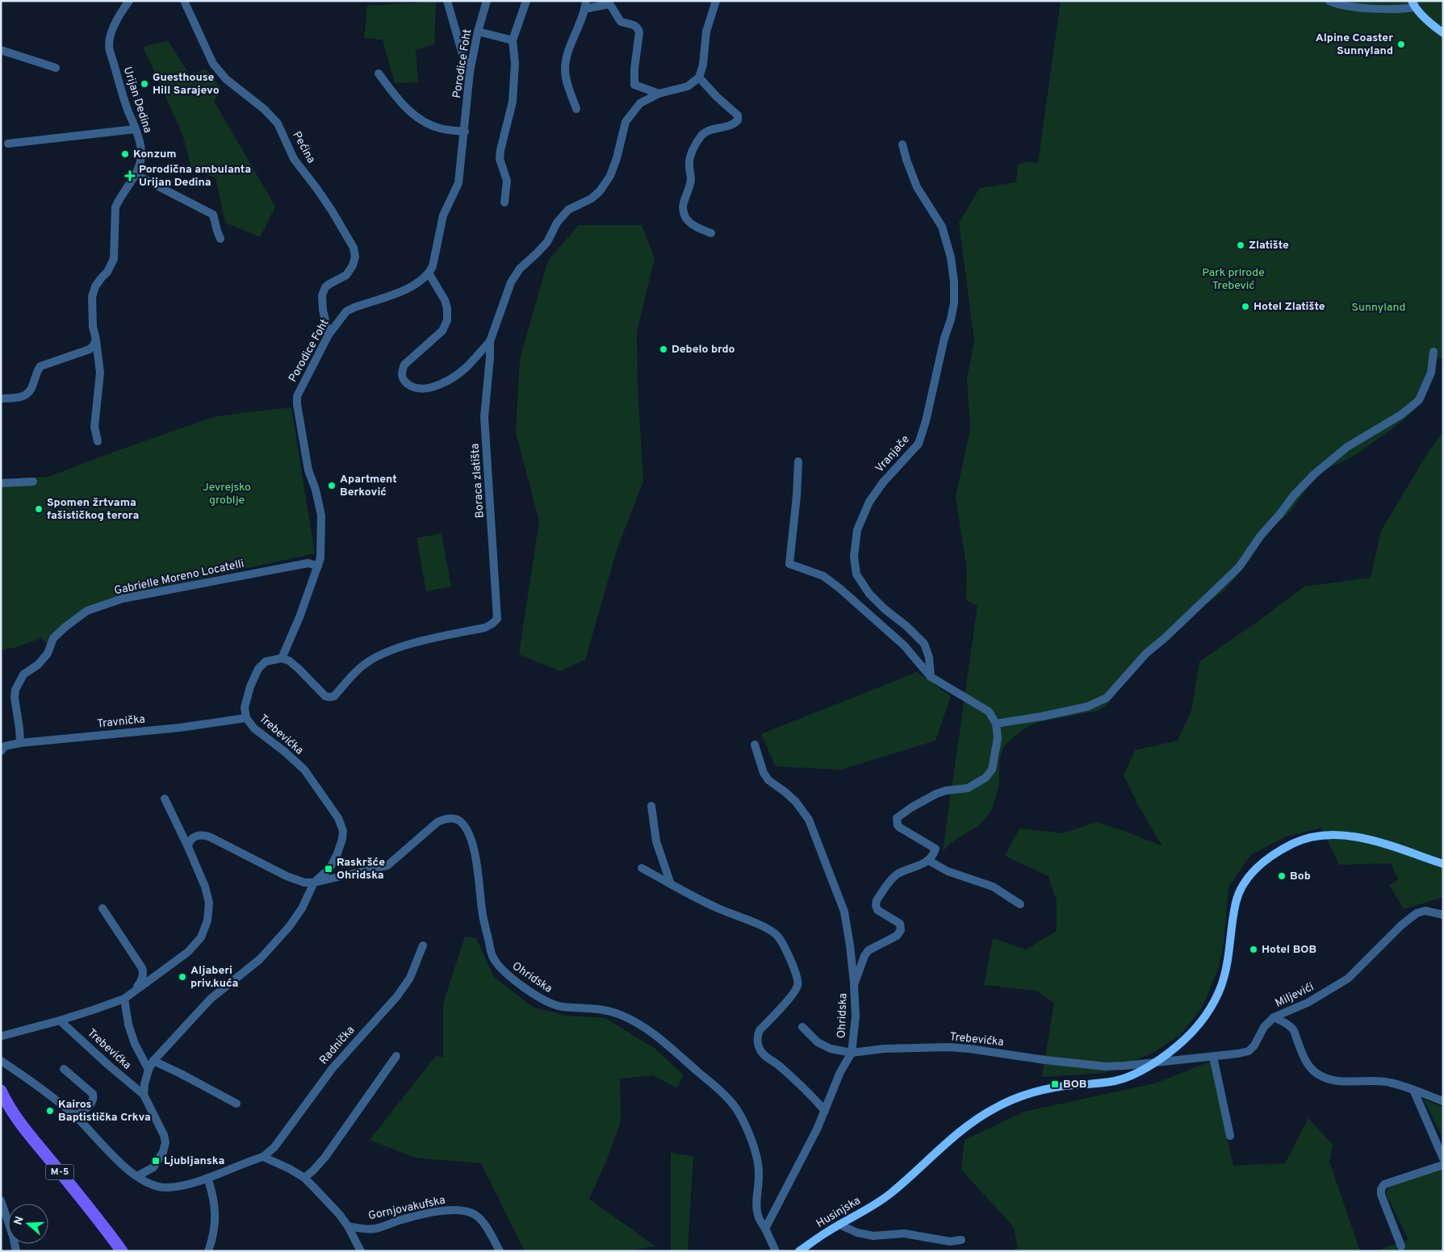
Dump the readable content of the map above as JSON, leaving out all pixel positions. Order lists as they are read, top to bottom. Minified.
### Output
{"streets":{"main road":["M-5","Husinjska"],"street":["Porodice Foht","Urijan Dedina","Pećina","Vranjače","Boraca zlatišta","Gabrielle Moreno Locatelli","Travnička","Trebevićka","Ohridska","Miljevići","Radnička","Gornjovakufska"]},"crossings":[["Porodice Foht","Pećina"],["Porodice Foht","Boraca zlatišta"],["Porodice Foht","Gabrielle Moreno Locatelli"],["Porodice Foht","Trebevićka"],["Boraca zlatišta","Trebevićka"],["Gabrielle Moreno Locatelli","Travnička"],["Travnička","Trebevićka"],["Trebevićka","Ohridska"],["Trebevićka","Miljevići"],["Trebevićka","Husinjska"]],"parks":["Park prirode Trebević","Sunnyland","Jevrejsko groblje"],"places":{"other":["Alpine Coaster Sunnyland","Guesthouse Hill Sarajevo","Konzum","Zlatište","Hotel Zlatište","Debelo brdo","Apartment Berković","Spomen žrtvama fašističkog terora","Bob","Hotel BOB","Aljaberi priv.kuća","Kairos Baptistička Crkva"],"health":["Porodična ambulanta Urijan Dedina"],"transit":["Raskršće Ohridska","BOB","Ljubljanska"]},"north":"left"}
